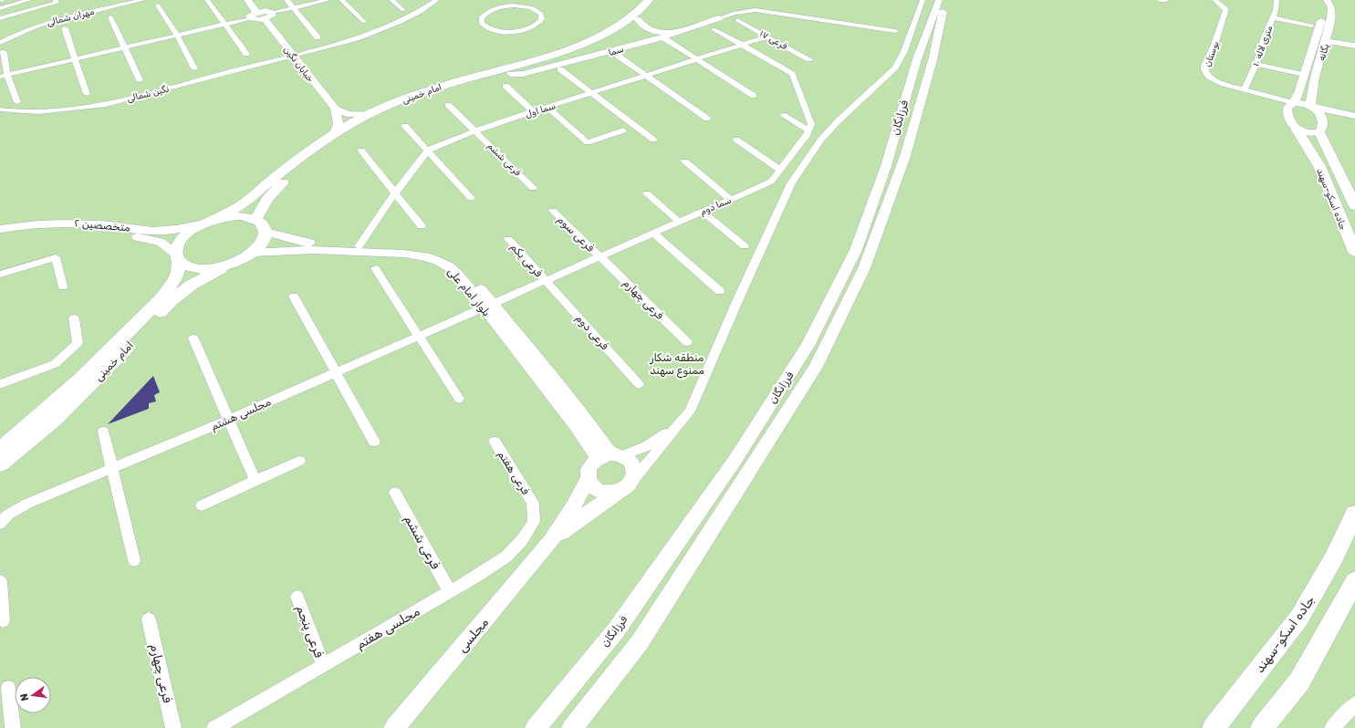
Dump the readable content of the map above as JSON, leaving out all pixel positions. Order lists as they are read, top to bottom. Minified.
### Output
{"streets":{"main road":["سما","یگانه","خیابان نگین","امام خمینی","فرزانگان","جاده اسکو-سهند","متخصصین ۲","بلوار امام علی","مجلسی"],"street":["مهران شمالی","فرعی ۱۷","۱۰ متری لاله","بوستان","نگین شمالی","سما اول","فرعی ششم","سما دوم","فرعی سوم","فرعی یکم","فرعی چهارم","فرعی دوم","مجلسی هشتم","فرعی هفتم","مجلسی هفتم","فرعی پنجم"]},"crossings":[["فرعی ۱۷","سما اول"],["۱۰ متری لاله","بوستان"],["سما","امام خمینی"],["یگانه","جاده اسکو-سهند"],["خیابان نگین","نگین شمالی"],["امام خمینی","متخصصین ۲"],["سما اول","فرعی ششم"],["سما اول","بلوار امام علی"],["فرعی ششم","مجلسی هفتم"],["سما دوم","فرعی سوم"],["سما دوم","فرعی یکم"],["سما دوم","بلوار امام علی"],["سما دوم","فرعی چهارم"],["سما دوم","فرعی دوم"],["سما دوم","مجلسی هشتم"],["فرعی سوم","فرعی چهارم"],["فرعی یکم","فرعی دوم"],["بلوار امام علی","مجلسی هشتم"],["بلوار امام علی","مجلسی"],["فرعی هفتم","مجلسی هفتم"],["مجلسی هفتم","فرعی پنجم"]],"parks":["منطقه شکار ممنوع سهند"],"north":"left"}
